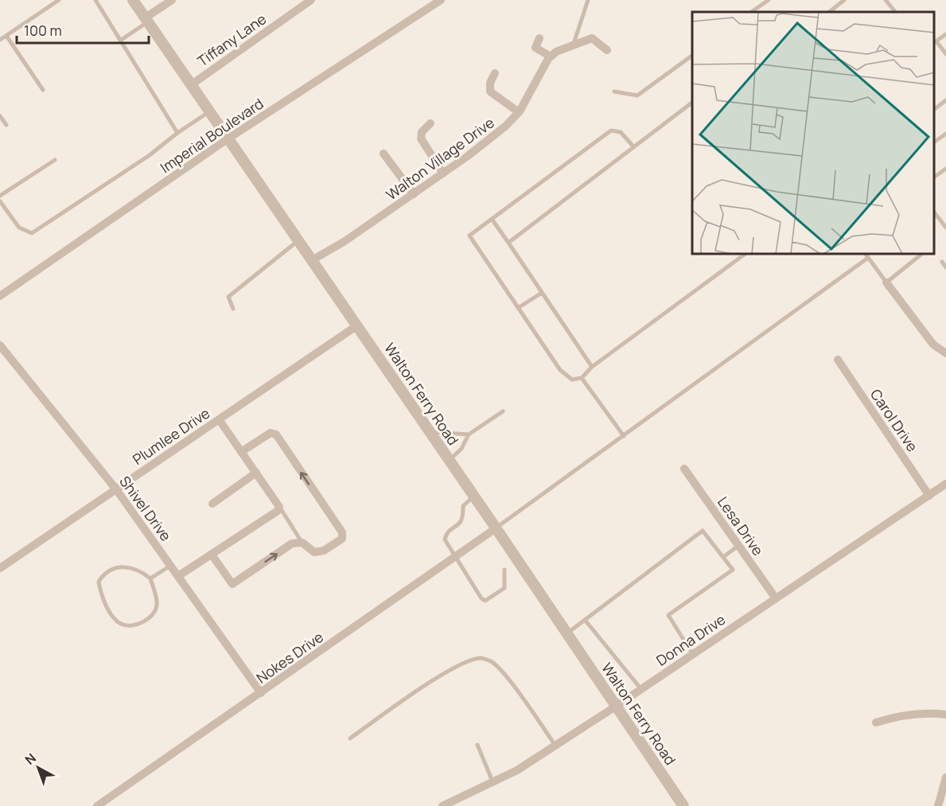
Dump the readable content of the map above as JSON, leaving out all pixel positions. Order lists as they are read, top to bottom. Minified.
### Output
{"streets":{"street":["Tiffany Lane","Imperial Boulevard","Walton Village Drive","Walton Ferry Road","Carol Drive","Plumlee Drive","Shivel Drive","Lesa Drive","Donna Drive","Nokes Drive"]},"crossings":[["Tiffany Lane","Walton Ferry Road"],["Imperial Boulevard","Walton Ferry Road"],["Walton Village Drive","Walton Ferry Road"],["Walton Ferry Road","Plumlee Drive"],["Walton Ferry Road","Donna Drive"],["Walton Ferry Road","Nokes Drive"],["Carol Drive","Donna Drive"],["Plumlee Drive","Shivel Drive"],["Shivel Drive","Nokes Drive"],["Lesa Drive","Donna Drive"]],"scale_bar":"100 m","north":"top left"}
